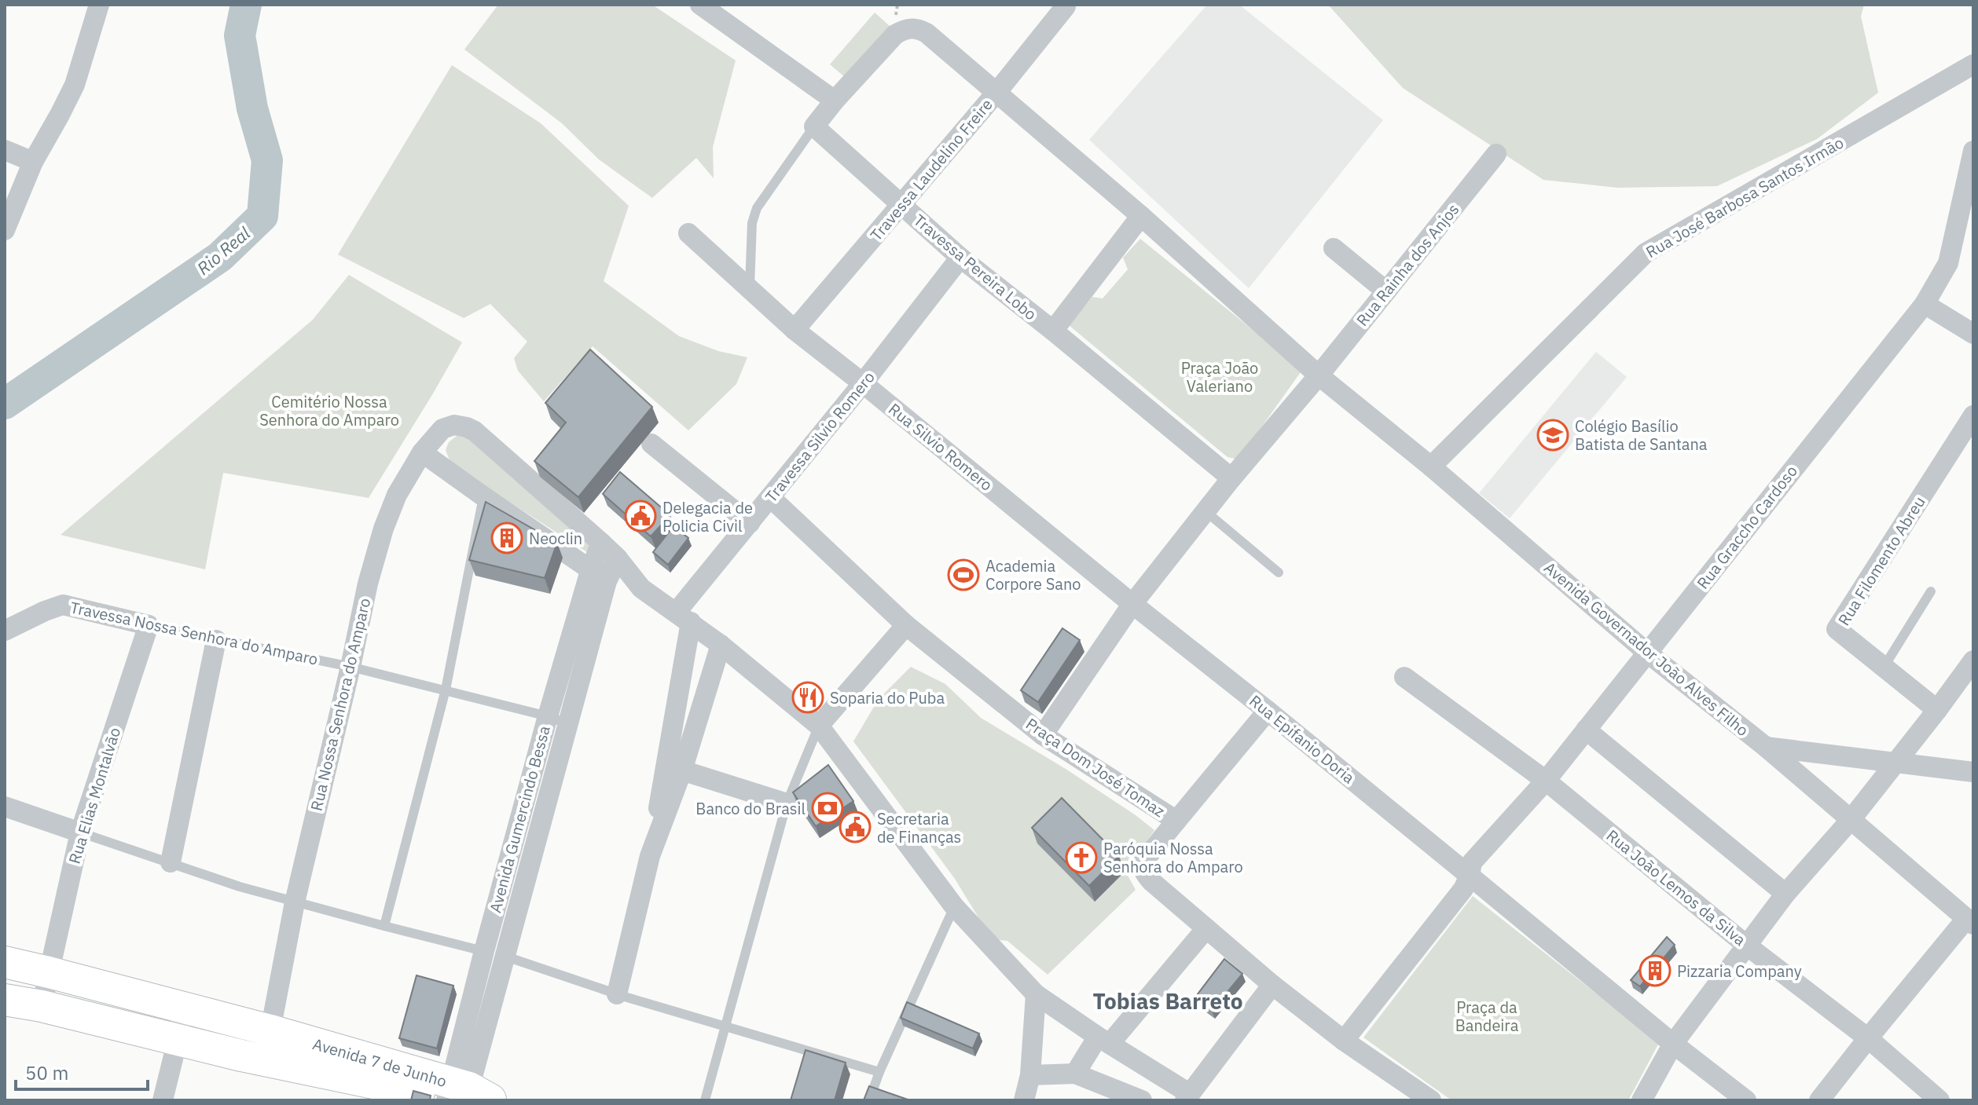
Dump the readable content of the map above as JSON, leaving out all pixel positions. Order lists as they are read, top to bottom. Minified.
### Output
{"streets":{"main road":["Avenida 7 de Junho"],"street":["Travessa Laudelino Freire","Rua José Barbosa Santos Irmão","Rua Rainha dos Anjos","Travessa Pereira Lobo","Travessa Silvio Romero","Rua Silvio Romero","Rua Graccho Cardoso","Rua Filomento Abreu","Travessa Nossa Senhora do Amparo","Avenida Governador João Alves Filho","Rua Nossa Senhora do Amparo","Rua Epifanio Doria","Praça Dom José Tomaz","Rua Elias Montalvão","Avenida Gumercindo Bessa","Rua João Lemos da Silva"]},"crossings":[["Travessa Laudelino Freire","Travessa Pereira Lobo"],["Travessa Laudelino Freire","Rua Silvio Romero"],["Rua José Barbosa Santos Irmão","Avenida Governador João Alves Filho"],["Rua Rainha dos Anjos","Avenida Governador João Alves Filho"],["Travessa Pereira Lobo","Travessa Silvio Romero"],["Travessa Silvio Romero","Rua Silvio Romero"],["Travessa Silvio Romero","Praça Dom José Tomaz"],["Rua Silvio Romero","Rua Epifanio Doria"],["Rua Graccho Cardoso","Avenida Governador João Alves Filho"],["Rua Graccho Cardoso","Rua Epifanio Doria"],["Rua Graccho Cardoso","Rua João Lemos da Silva"],["Travessa Nossa Senhora do Amparo","Rua Nossa Senhora do Amparo"],["Travessa Nossa Senhora do Amparo","Rua Elias Montalvão"],["Travessa Nossa Senhora do Amparo","Avenida Gumercindo Bessa"],["Rua Nossa Senhora do Amparo","Avenida Gumercindo Bessa"],["Rua Nossa Senhora do Amparo","Avenida 7 de Junho"],["Rua Elias Montalvão","Avenida 7 de Junho"],["Avenida Gumercindo Bessa","Avenida 7 de Junho"]],"districts":["Tobias Barreto"],"water":["Rio Real"],"parks":["Praça João Valeriano","Cemitério Nossa Senhora do Amparo","Praça da Bandeira"],"places":{"school or university":["Colégio Basílio Batista de Santana"],"public building":["Delegacia de Policia Civil","Secretaria de Finanças"],"building":["Neoclin","Pizzaria Company"],"sports":["Academia Corpore Sano"],"restaurant":["Soparia do Puba"],"bank":["Banco do Brasil"],"church":["Paróquia Nossa Senhora do Amparo"]},"scale_bar":"50 m"}
